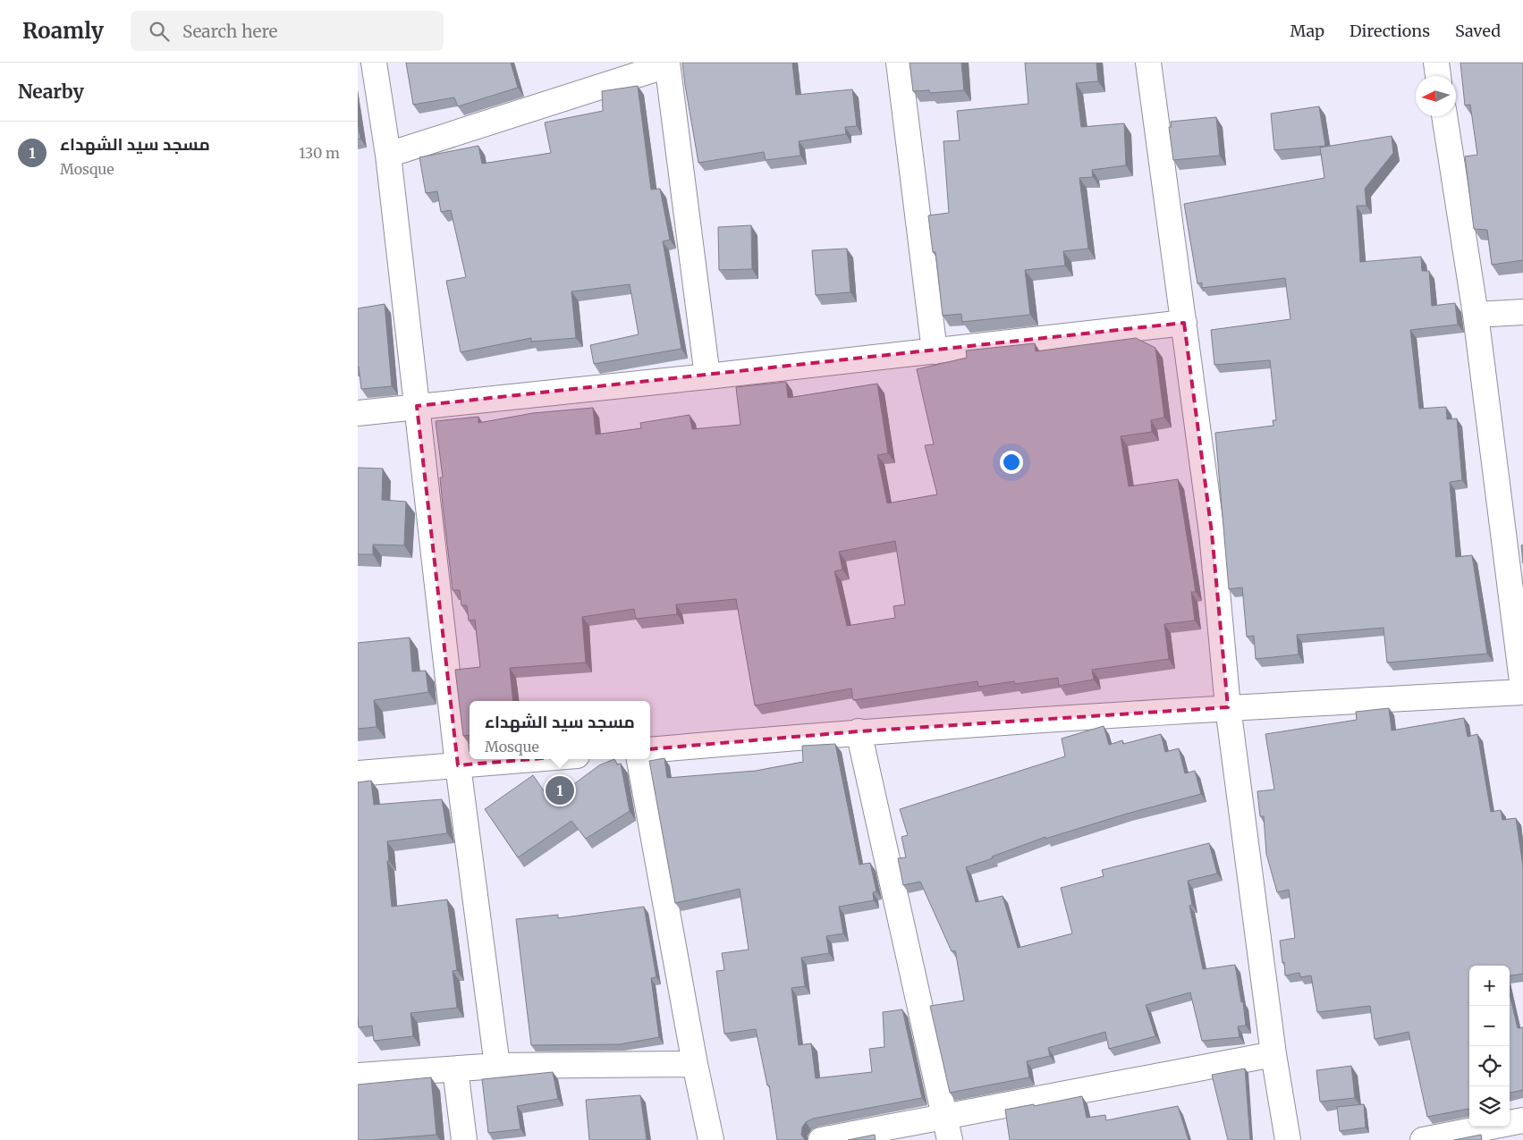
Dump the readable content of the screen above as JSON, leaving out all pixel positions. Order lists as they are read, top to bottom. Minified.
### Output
{"north":"left","page":{"header":"Roamly","search":"Search here","nav":["Map","Directions","Saved"],"heading":"Nearby","list":[{"mark":"1","name":"مسجد سيد الشهداء","note":"Mosque","value":"130 m"}],"popup":["مسجد سيد الشهداء","Mosque"],"pins":"1","map_buttons":["+","−"]}}
